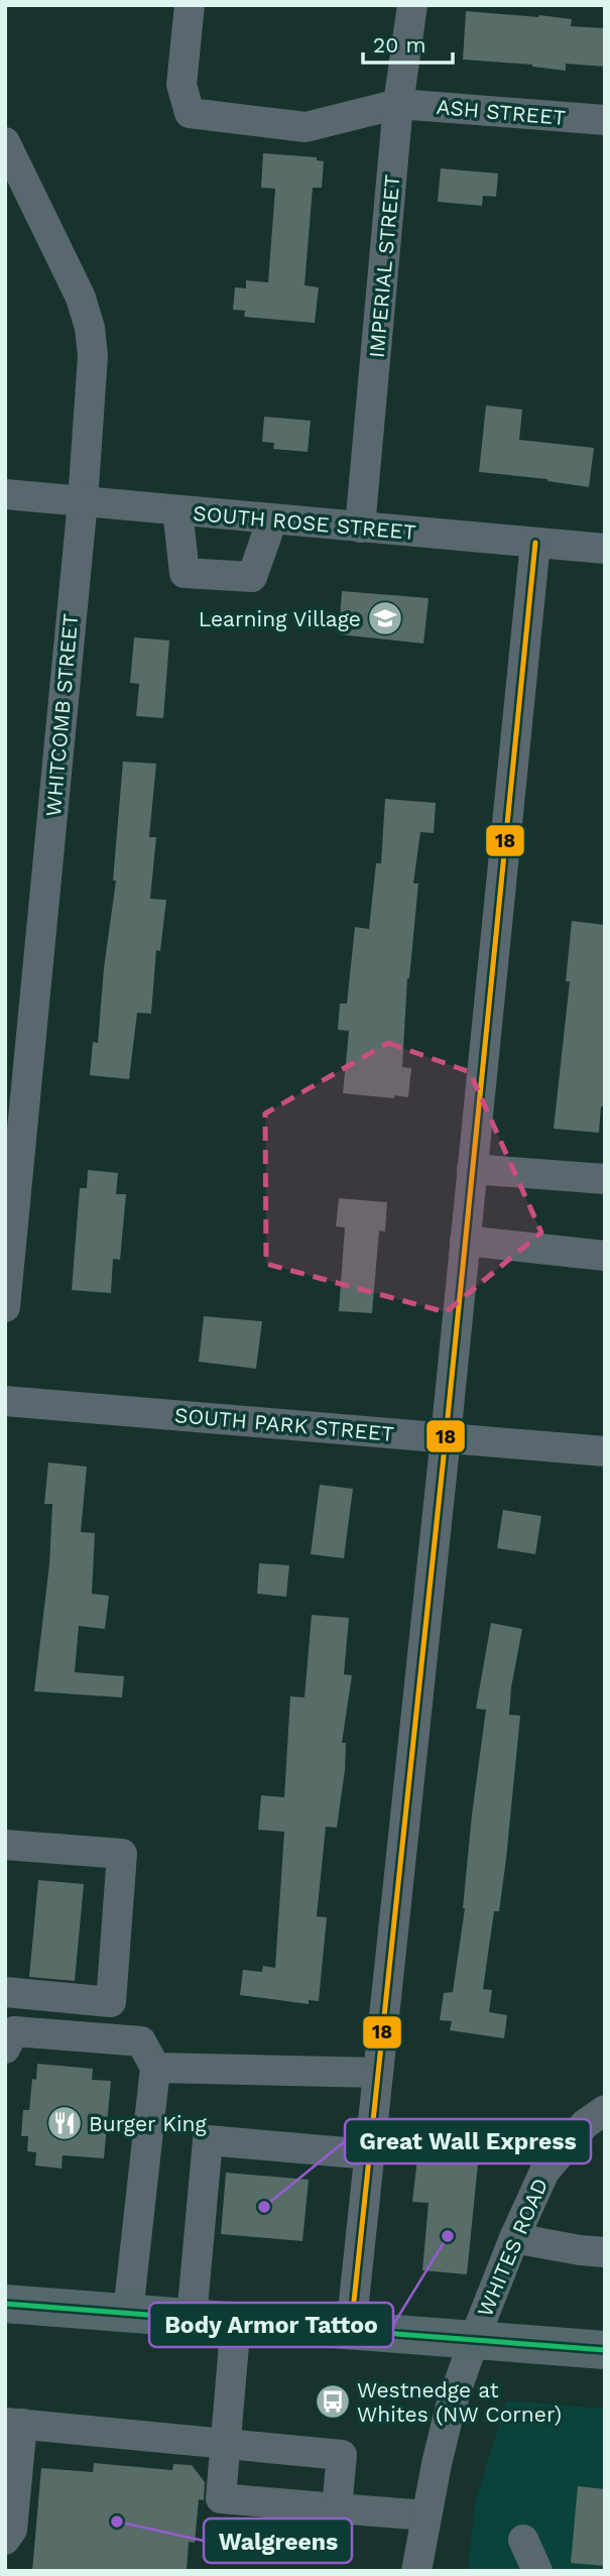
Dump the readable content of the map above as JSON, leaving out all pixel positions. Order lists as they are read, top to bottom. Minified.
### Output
{"streets":{"street":["ASH STREET","IMPERIAL STREET","SOUTH ROSE STREET","WHITCOMB STREET","SOUTH PARK STREET","WHITES ROAD"]},"crossings":[["ASH STREET","IMPERIAL STREET"],["IMPERIAL STREET","SOUTH ROSE STREET"],["SOUTH ROSE STREET","WHITCOMB STREET"]],"places":{"school or university":["Learning Village"],"restaurant":["Burger King"],"other":["Great Wall Express","Body Armor Tattoo","Walgreens"],"bus stop":["Westnedge at Whites (NW Corner)"]},"lines":["transit line 18"],"scale_bar":"20 m"}
